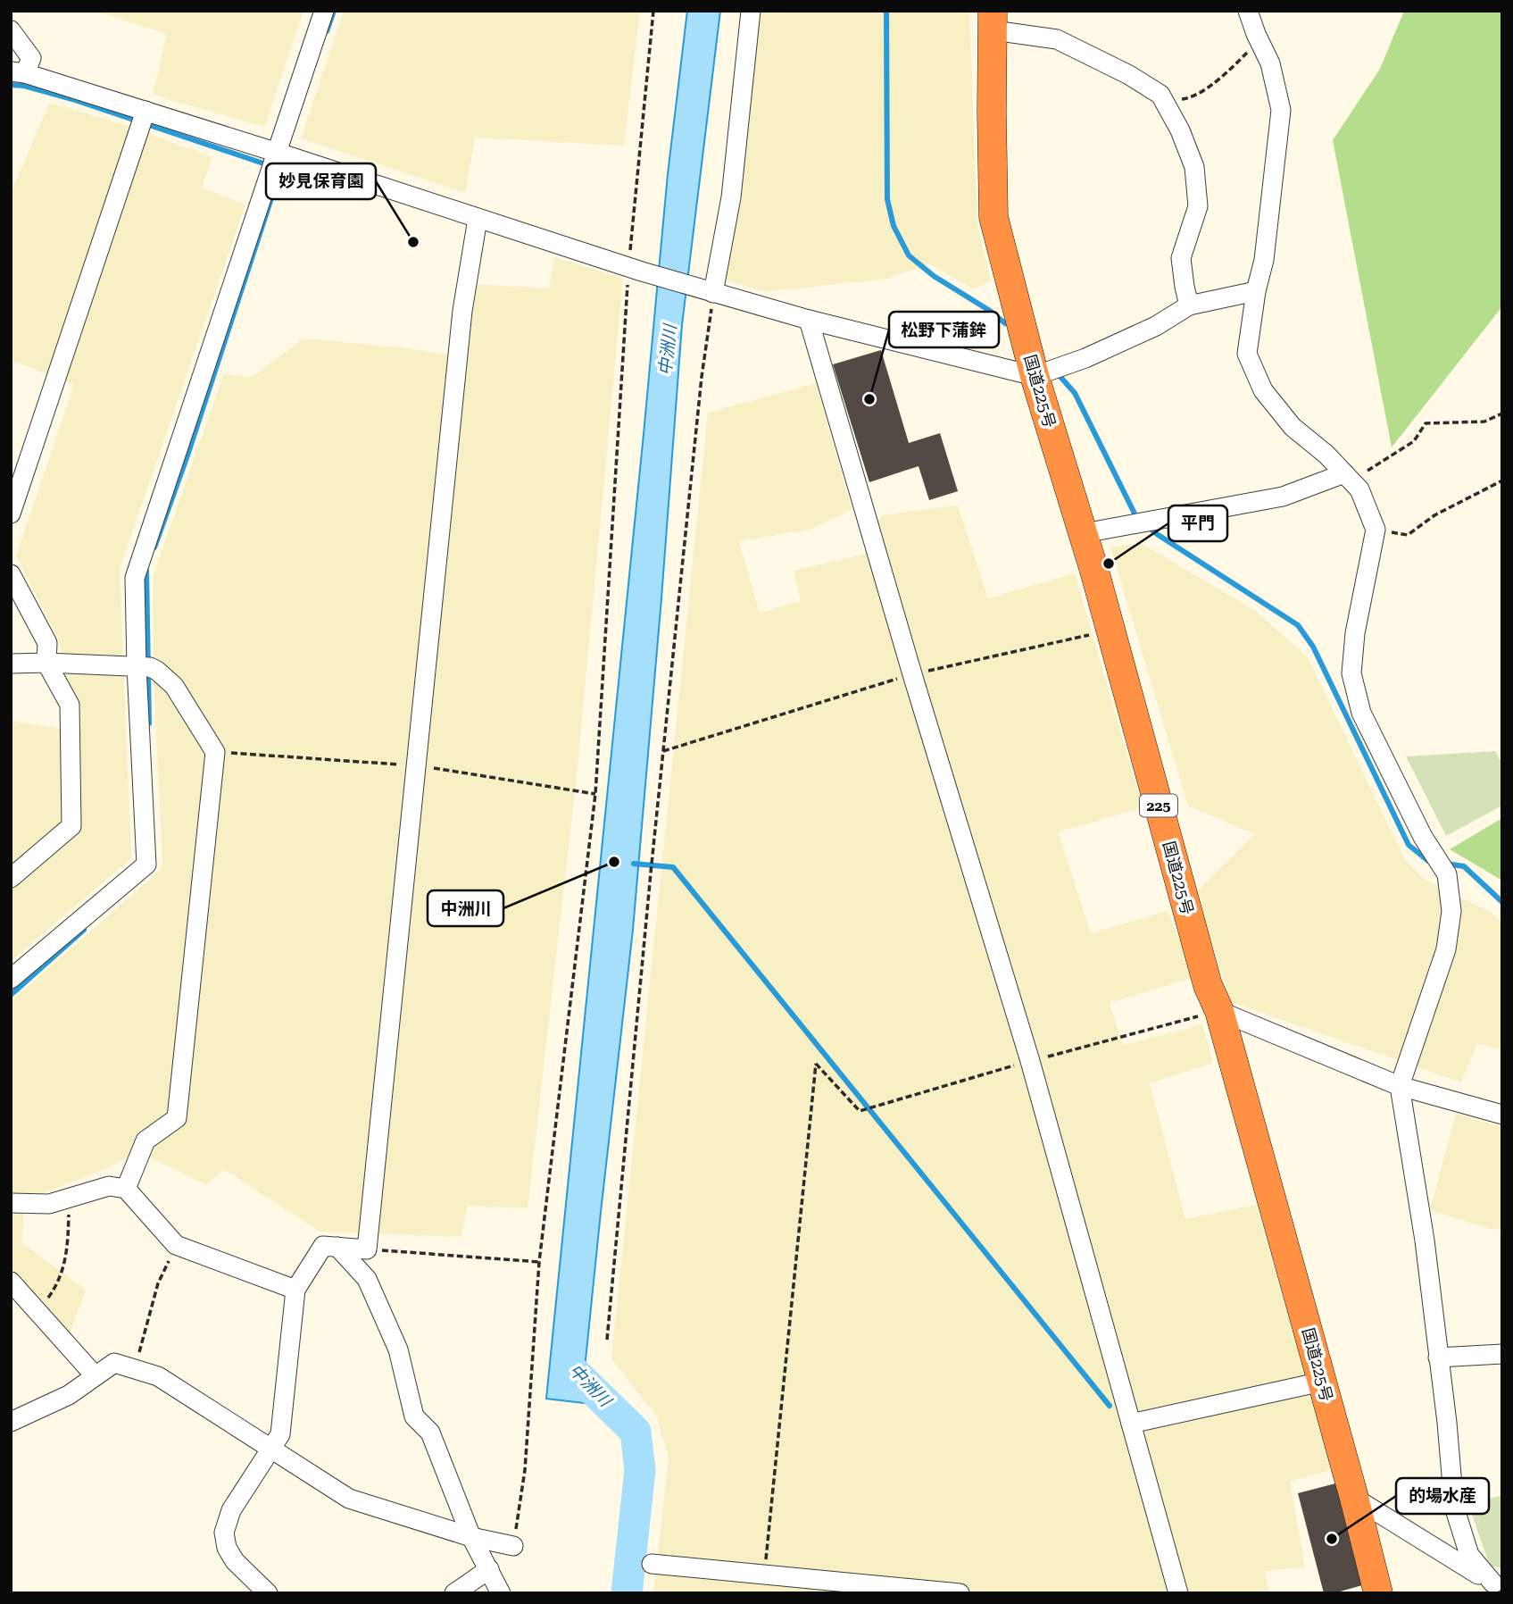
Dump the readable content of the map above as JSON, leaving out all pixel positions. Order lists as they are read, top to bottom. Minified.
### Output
{"streets":{"highway":["国道225号","225"]},"water":["中洲川"],"places":["妙見保育園","松野下蒲鉾","平門","中洲川","的場水産"]}
